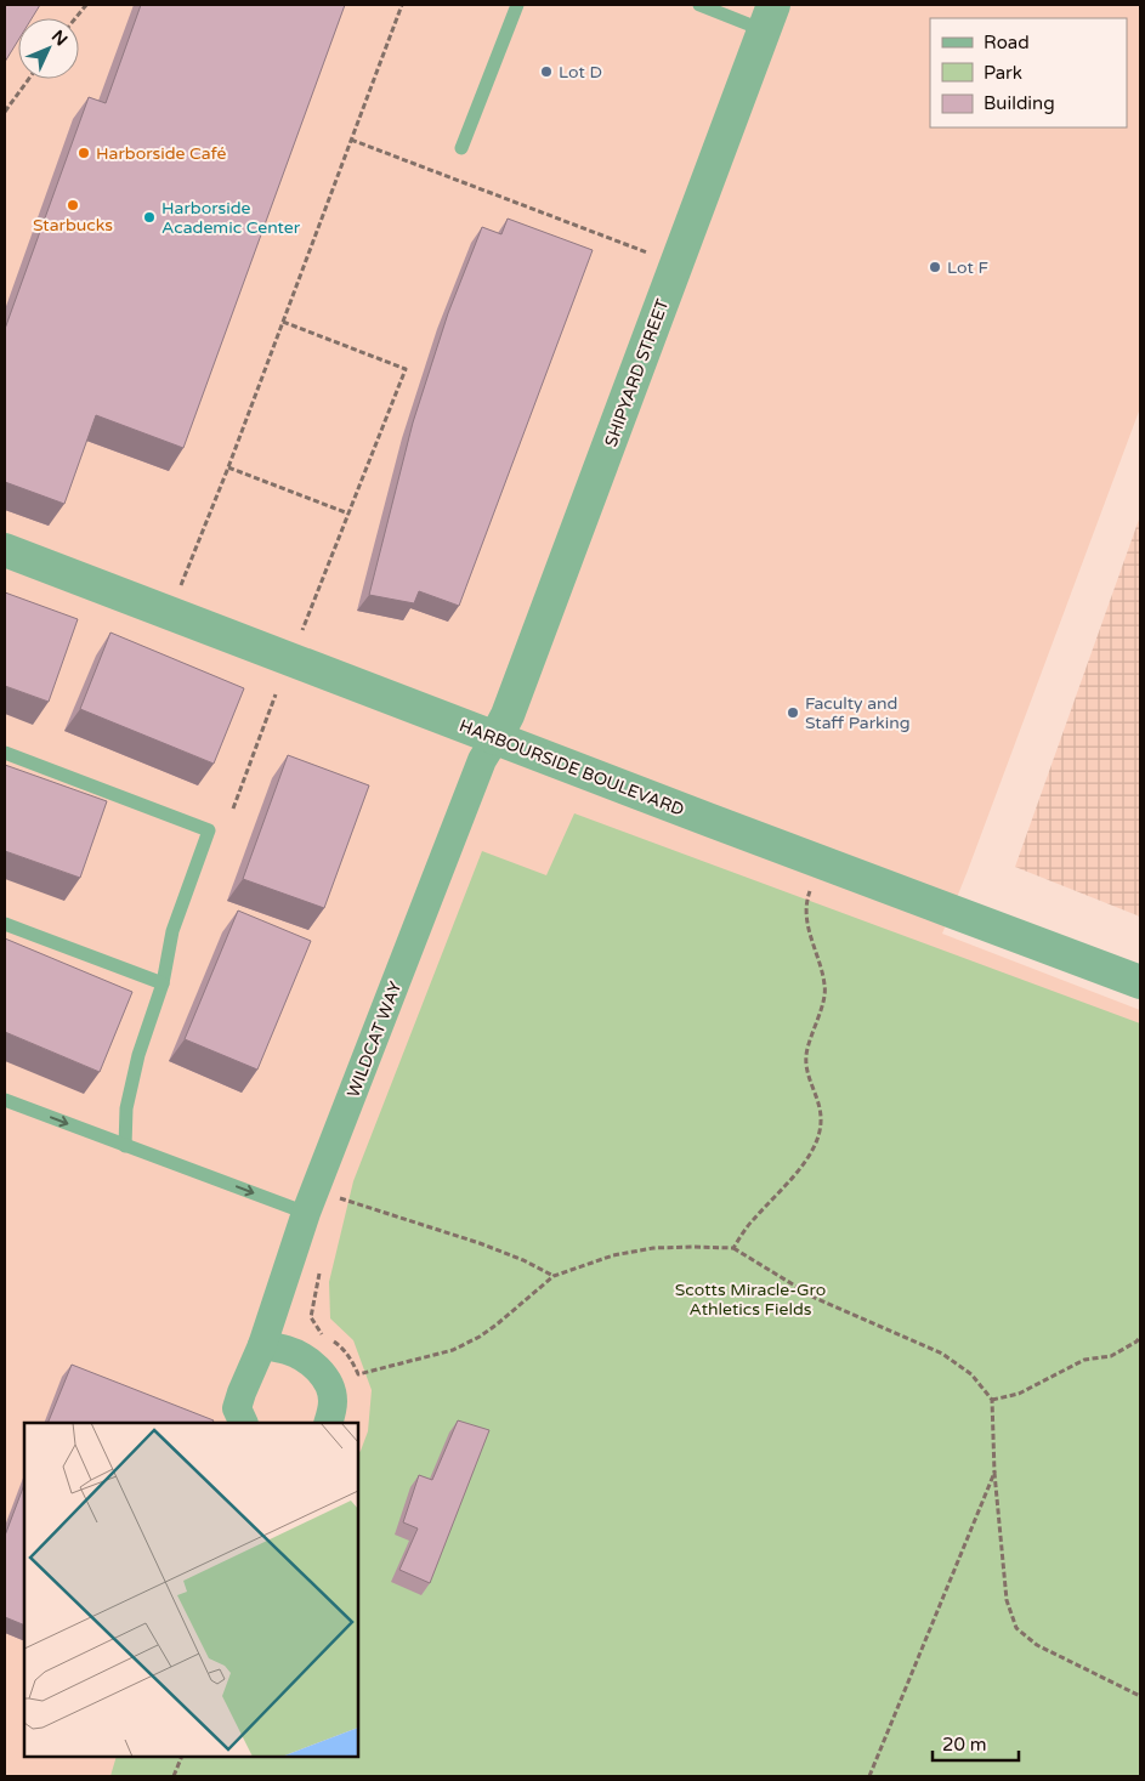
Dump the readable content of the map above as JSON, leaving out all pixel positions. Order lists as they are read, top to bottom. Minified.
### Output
{"streets":{"street":["SHIPYARD STREET","HARBOURSIDE BOULEVARD","WILDCAT WAY"]},"crossings":[["SHIPYARD STREET","HARBOURSIDE BOULEVARD"],["SHIPYARD STREET","WILDCAT WAY"],["HARBOURSIDE BOULEVARD","WILDCAT WAY"]],"parks":["Scotts Miracle-Gro Athletics Fields"],"places":["Lot D","Harborside Café","Starbucks","Harborside Academic Center","Lot F","Faculty and Staff Parking"],"legend":["Road","Park","Building"],"scale_bar":"20 m","north":"top right"}
